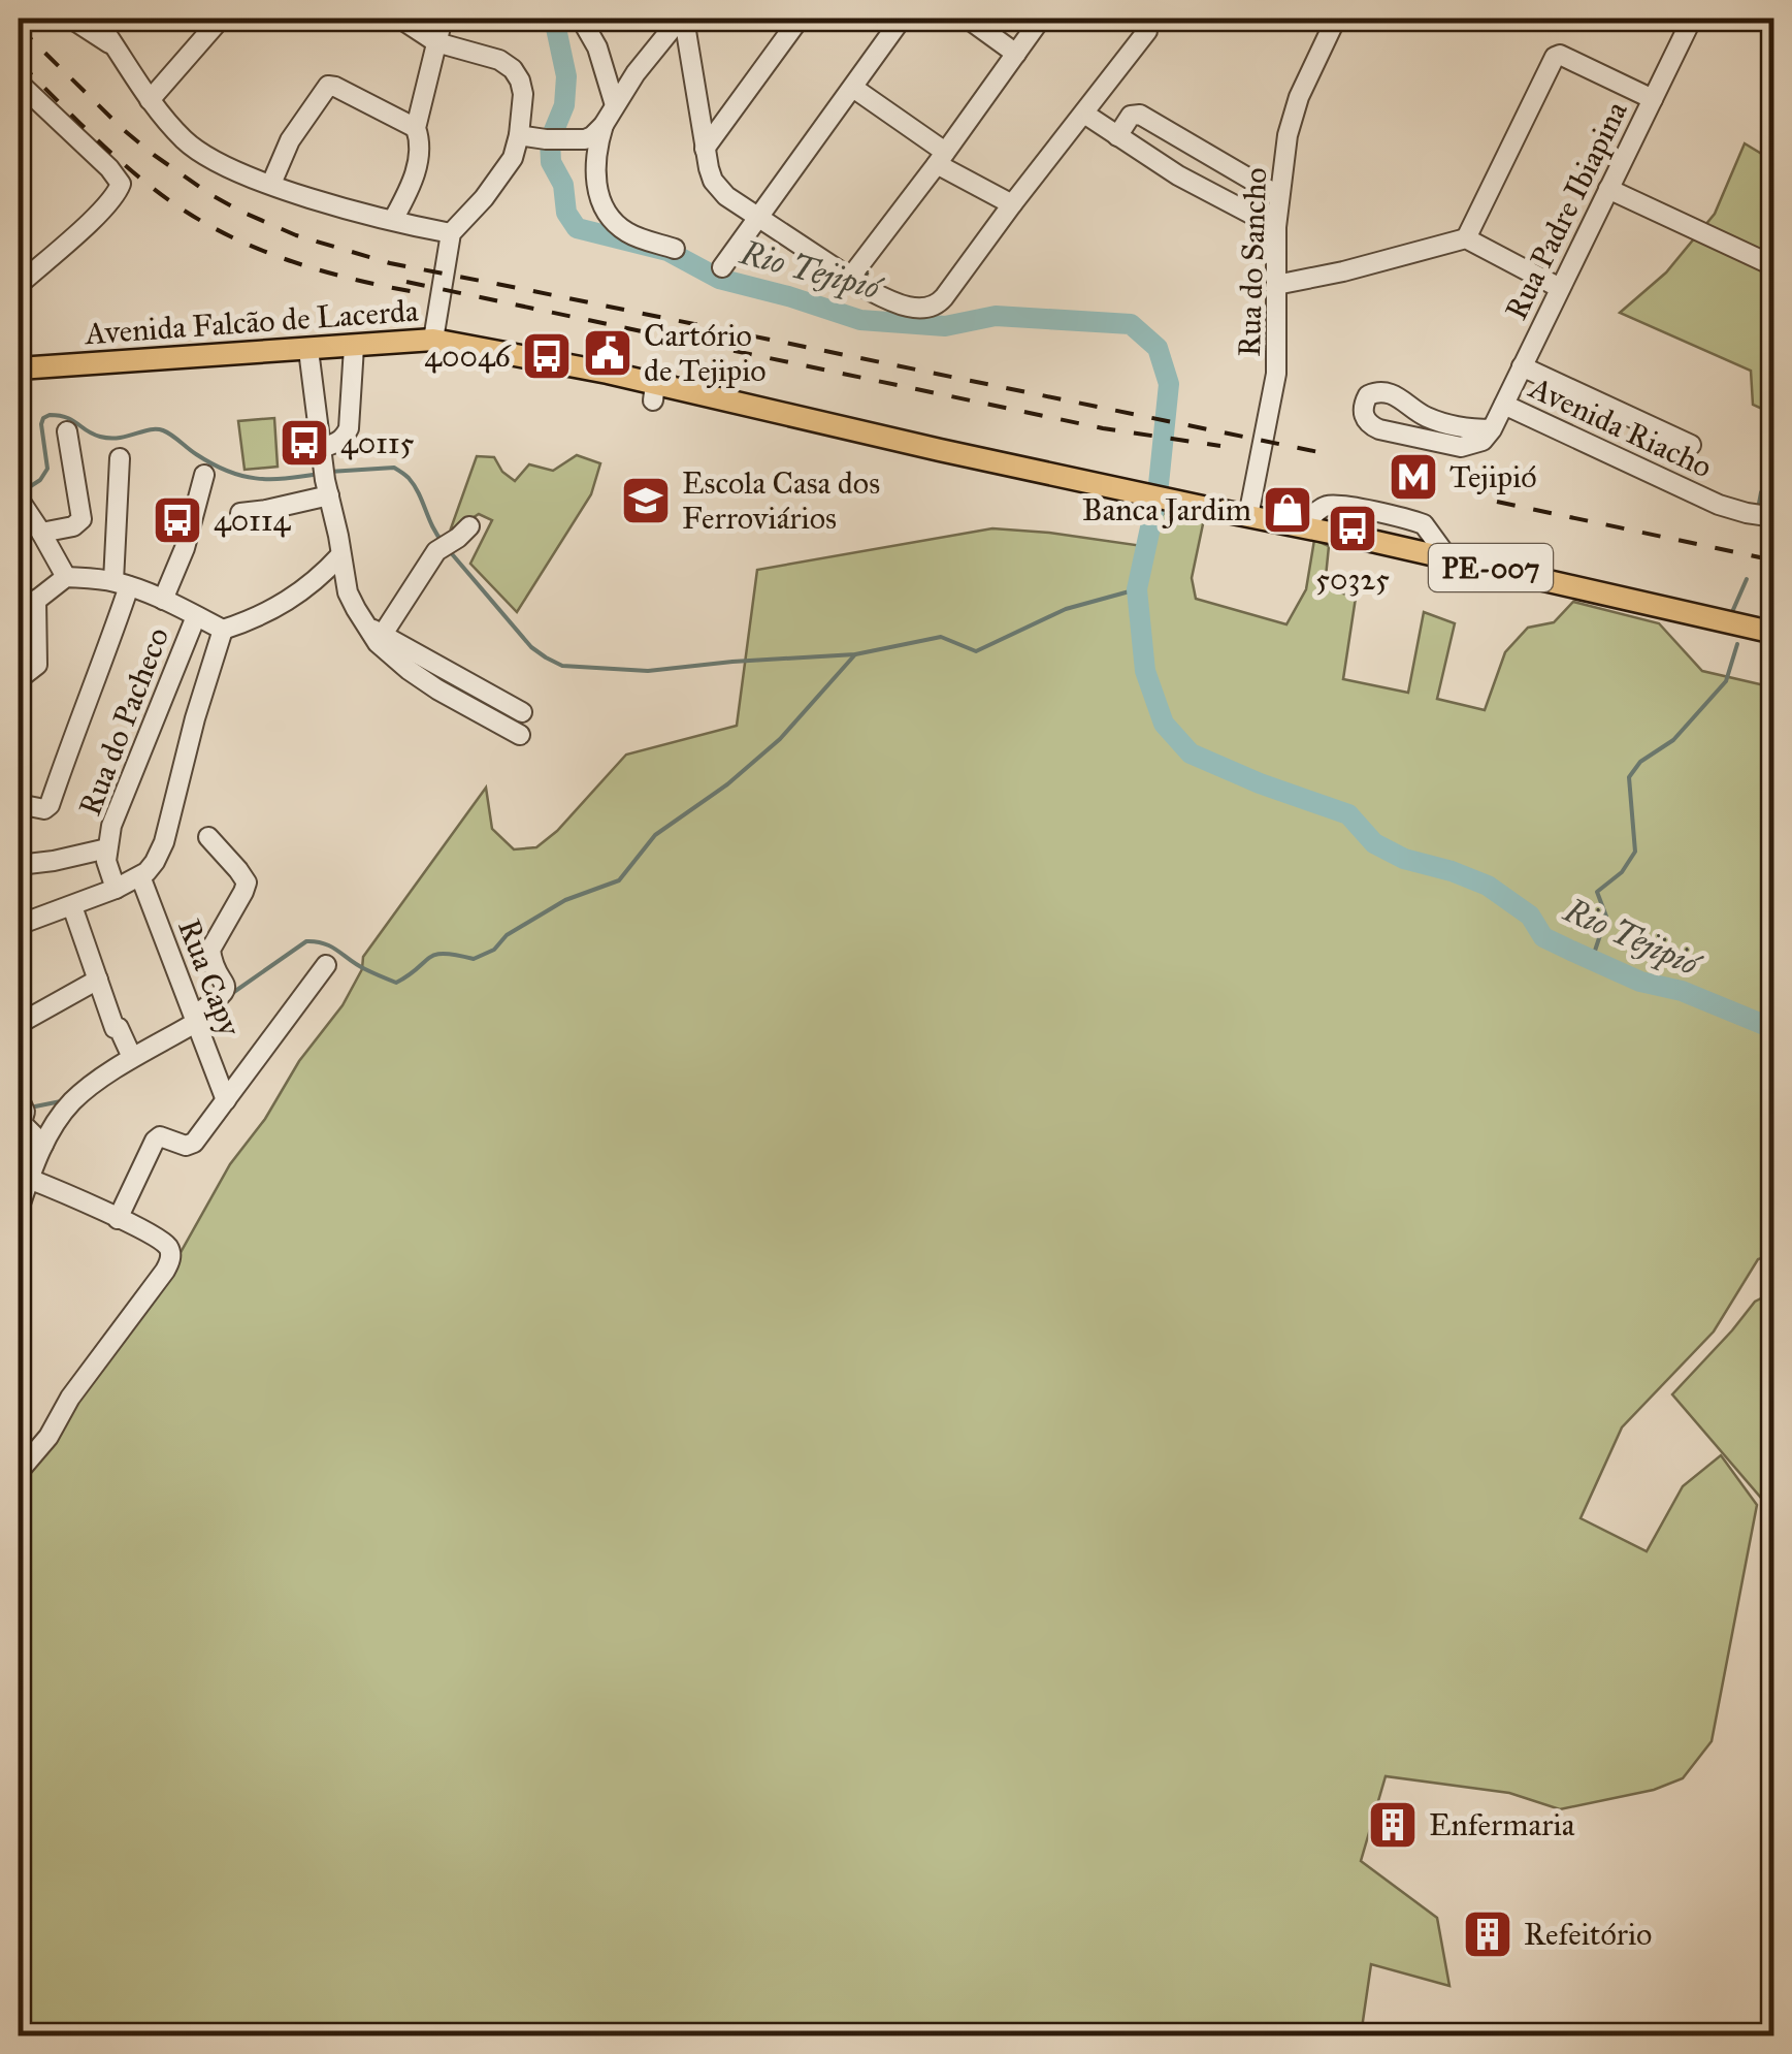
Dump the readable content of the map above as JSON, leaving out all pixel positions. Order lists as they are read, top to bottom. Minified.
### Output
{"streets":{"main road":["Avenida Falcão de Lacerda","PE-007"],"street":["Rua Padre Ibiapina","Rua do Sancho","Avenida Riacho","Rua do Pacheco","Rua Capy"]},"crossings":[["Rua Padre Ibiapina","Avenida Riacho"],["Rua do Sancho","Avenida Falcão de Lacerda"],["Rua do Sancho","PE-007"],["Avenida Falcão de Lacerda","PE-007"]],"water":["Rio Tejipió"],"places":{"public building":["Cartório de Tejipio"],"bus stop":["40046","40115","40114","50325"],"metro station":["Tejipió"],"school or university":["Escola Casa dos Ferroviários"],"shop":["Banca Jardim"],"building":["Enfermaria","Refeitório"]}}
